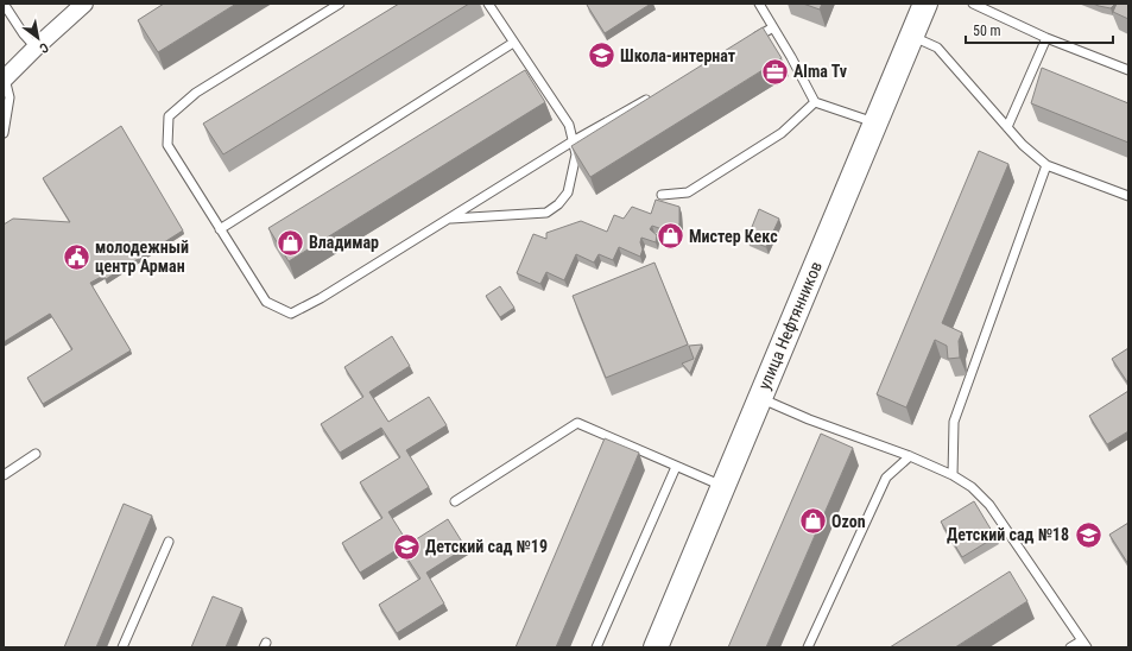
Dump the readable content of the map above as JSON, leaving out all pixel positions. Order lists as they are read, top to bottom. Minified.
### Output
{"streets":{"street":["улица Нефтянников"]},"places":{"school or university":["Школа-интернат","Детский сад №18","Детский сад №19"],"office":["Alma Tv"],"shop":["Мистер Кекс","Владимар","Ozon"],"public building":["молодежный центр Арман"]},"scale_bar":"50 m","north":"bottom right"}
